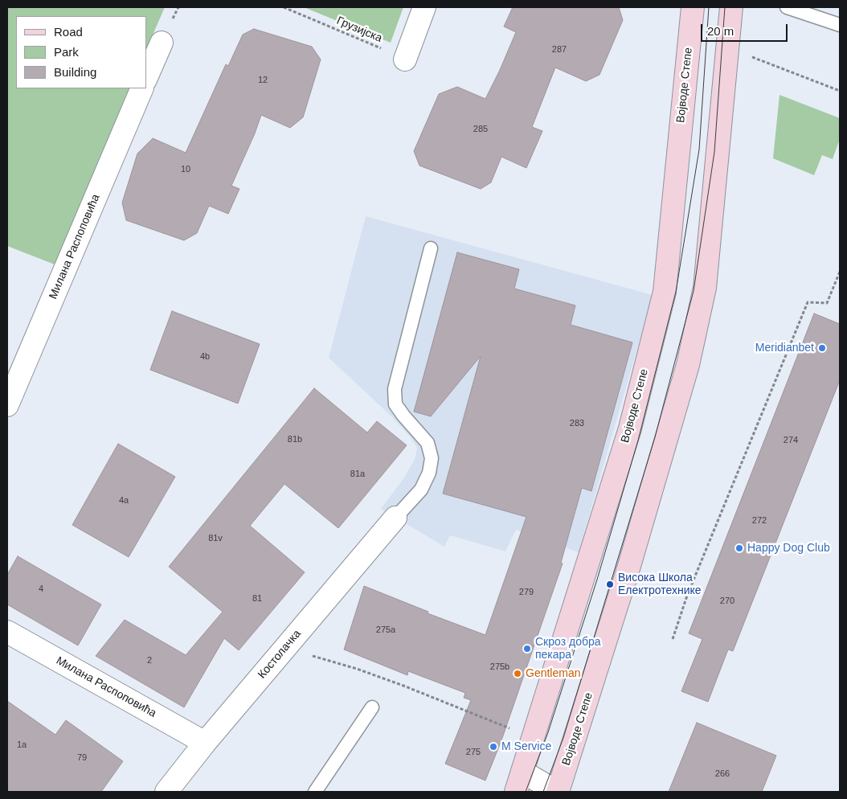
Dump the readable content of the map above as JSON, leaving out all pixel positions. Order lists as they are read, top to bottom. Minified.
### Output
{"streets":{"main road":["Војводе Степе"],"street":["Милана Распоповића","Костолачка"],"path":["Грузијска"]},"crossings":[["Милана Распоповића","Костолачка"]],"places":["Meridianbet","Happy Dog Club","Висока Школа Електротехнике","Скроз добра пекара","Gentleman","M Service"],"house_numbers":["287","12","285","10","4b","283","81b","274","81a","4a","272","81v","4","279","81","270","275a","2","275b","1a","275","79","266"],"legend":["Road","Park","Building"],"scale_bar":"20 m"}
